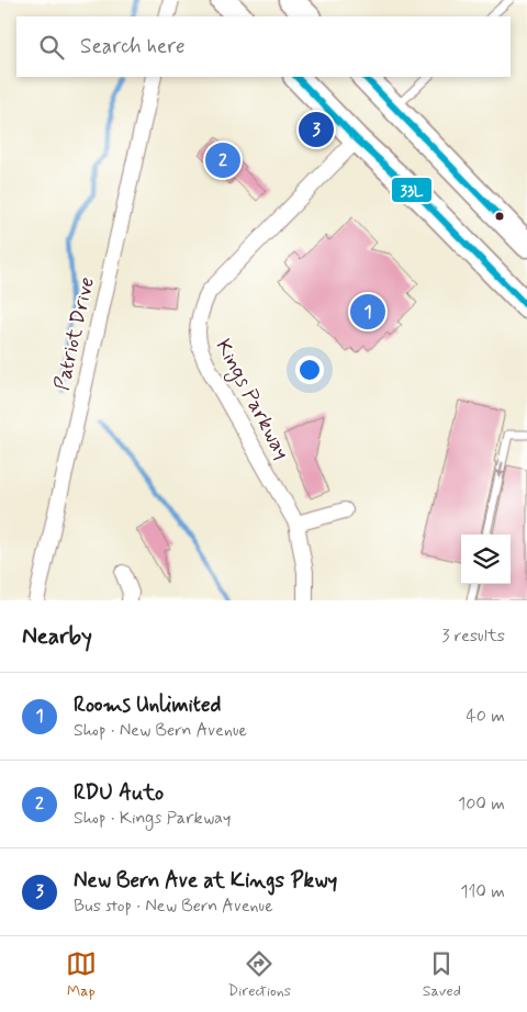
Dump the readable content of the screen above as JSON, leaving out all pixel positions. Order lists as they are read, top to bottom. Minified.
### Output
{"streets":{"street":["Patriot Drive","Kings Parkway"]},"lines":["transit line 33L"],"page":{"search":"Search here","pins":["3","2","1"],"heading":["Nearby","3 results"],"list":[{"mark":"1","name":"Rooms Unlimited","note":"Shop · New Bern Avenue","value":"40 m"},{"mark":"2","name":"RDU Auto","note":"Shop · Kings Parkway","value":"100 m"},{"mark":"3","name":"New Bern Ave at Kings Pkwy","note":"Bus stop · New Bern Avenue","value":"110 m"}],"nav":["Map","Directions","Saved"]}}
